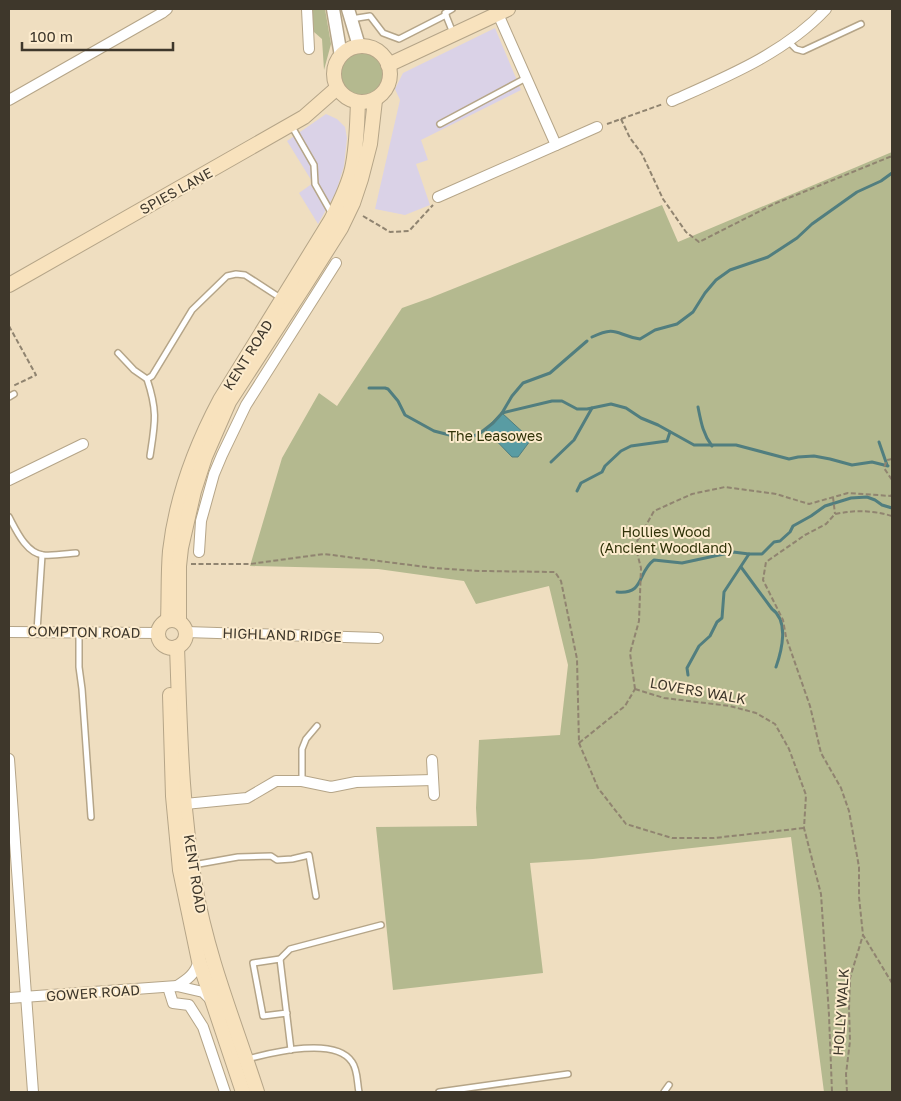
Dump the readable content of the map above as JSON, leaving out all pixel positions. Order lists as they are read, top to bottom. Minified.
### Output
{"streets":{"main road":["SPIES LANE","KENT ROAD"],"street":["COMPTON ROAD","HIGHLAND RIDGE","GOWER ROAD"],"path":["LOVERS WALK","HOLLY WALK"]},"crossings":[["SPIES LANE","KENT ROAD"],["KENT ROAD","HIGHLAND RIDGE"],["KENT ROAD","GOWER ROAD"]],"parks":["The Leasowes","Hollies Wood (Ancient Woodland)"],"scale_bar":"100 m"}
